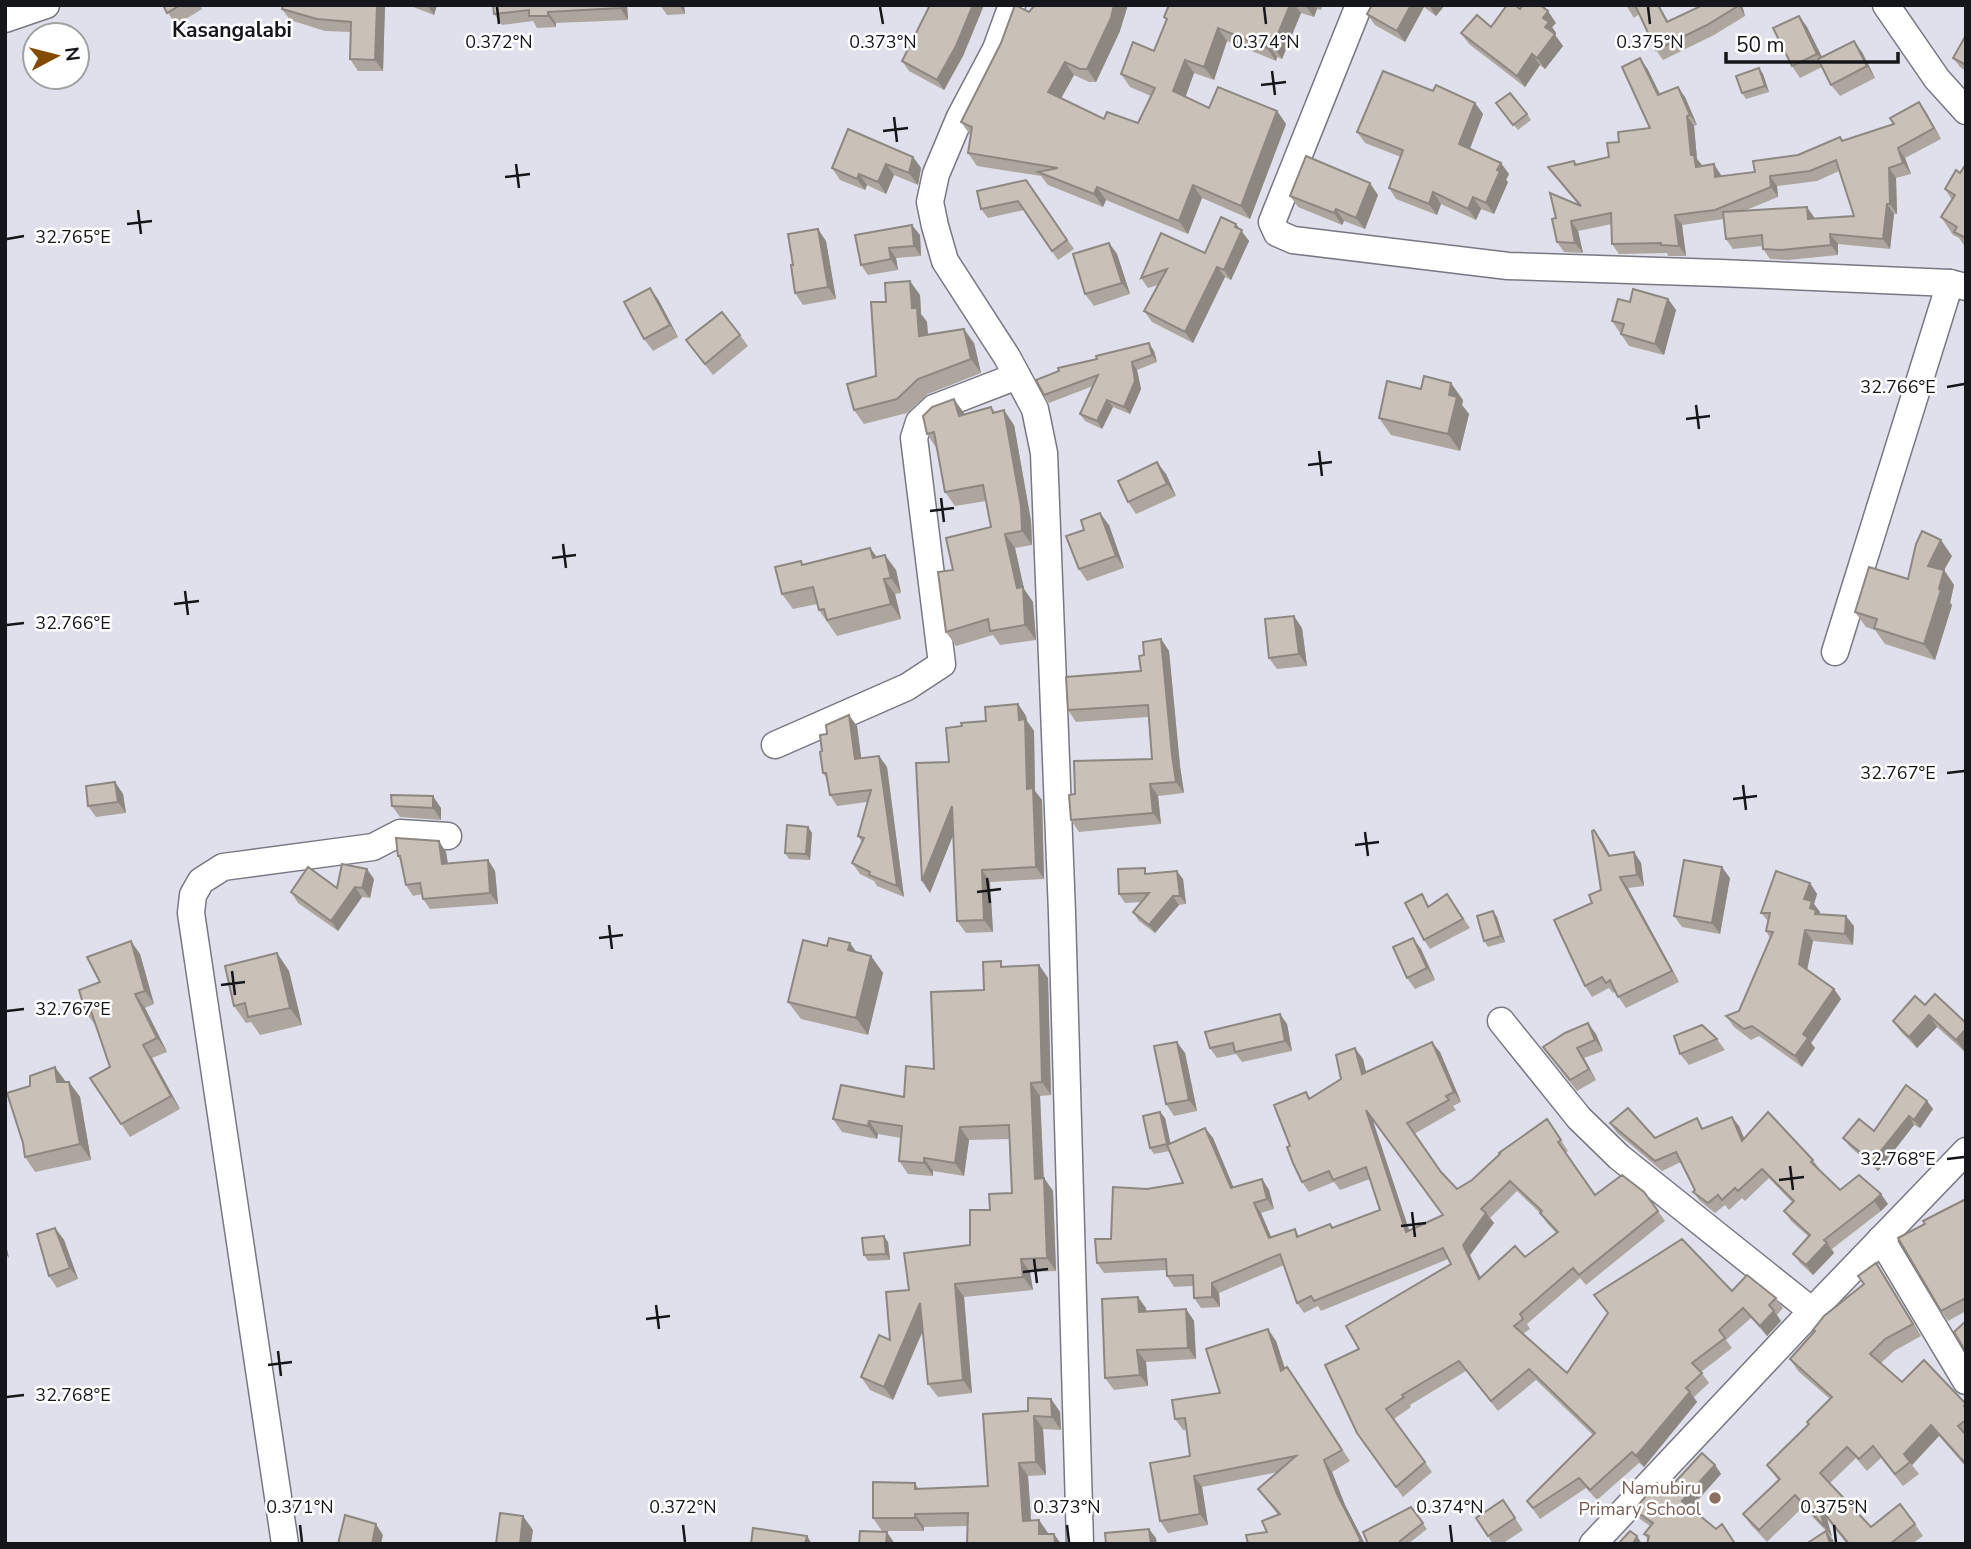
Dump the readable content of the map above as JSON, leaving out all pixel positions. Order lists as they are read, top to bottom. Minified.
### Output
{"districts":["Kasangalabi"],"places":["Namubiru Primary School"],"scale_bar":"50 m","north":"right","coordinates":["0.372°N","0.373°N","0.374°N","0.375°N","32.765°E","32.766°E","32.767°E","32.768°E","0.371°N"]}
